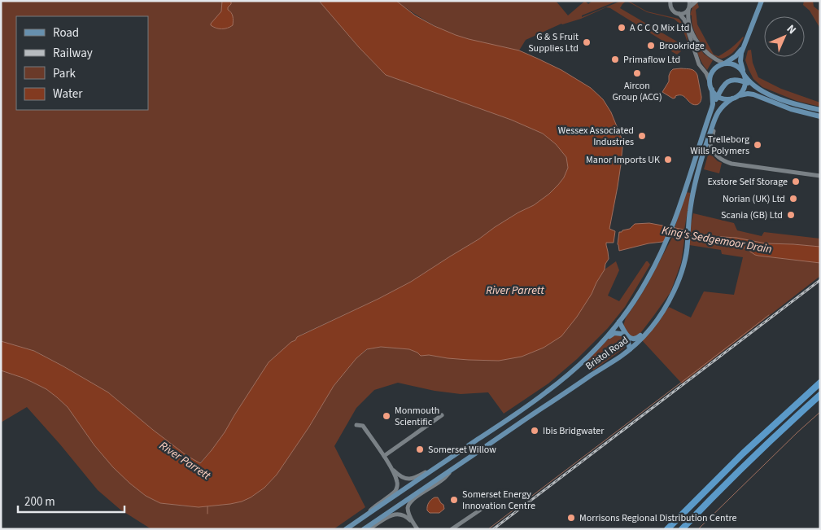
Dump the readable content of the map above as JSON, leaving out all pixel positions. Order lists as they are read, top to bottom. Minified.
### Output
{"streets":{"main road":["Bristol Road"]},"water":["King's Sedgemoor Drain","River Parrett"],"places":["A C C Q Mix Ltd","G & S Fruit Supplies Ltd","Brookridge","Primaflow Ltd","Aircon Group (ACG)","Wessex Associated Industries","Trelleborg Wills Polymers","Manor Imports UK","Exstore Self Storage","Norian (UK) Ltd","Scania (GB) Ltd","Monmouth Scientific","Ibis Bridgwater","Somerset Willow","Somerset Energy Innovation Centre","Morrisons Regional Distribution Centre"],"legend":["Road","Railway","Park","Water"],"scale_bar":"200 m","north":"top right"}
